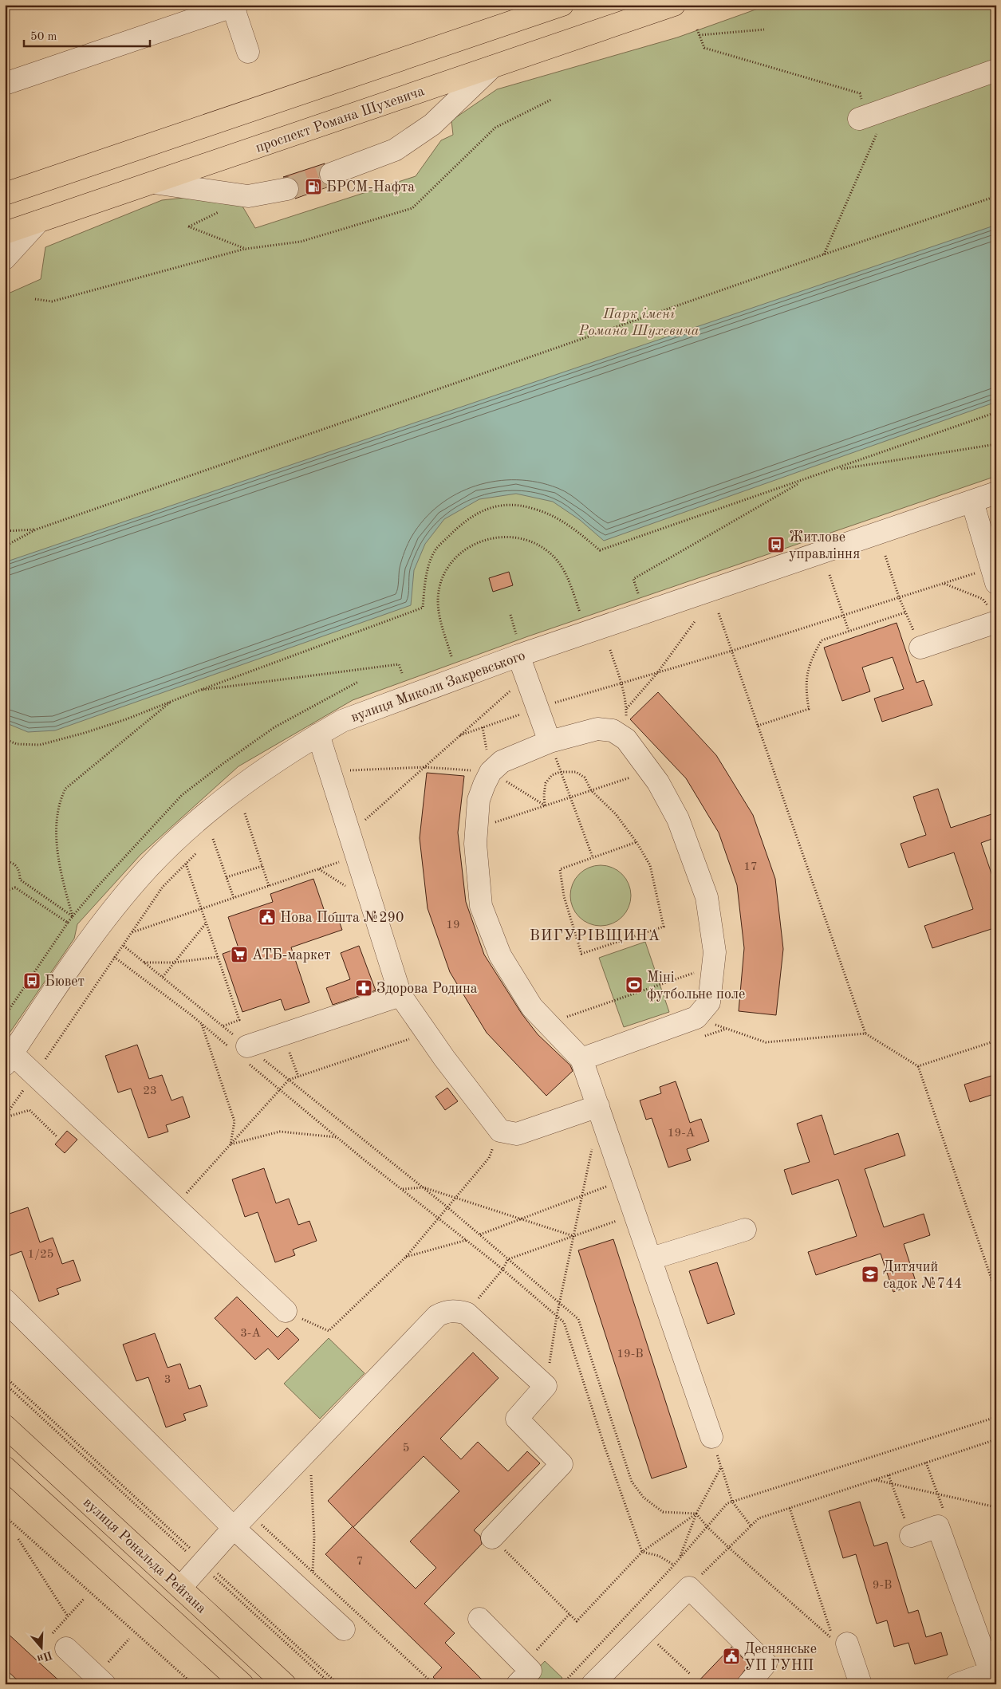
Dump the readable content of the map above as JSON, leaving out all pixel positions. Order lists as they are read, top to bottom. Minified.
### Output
{"streets":{"main road":["проспект Романа Шухевича","вулиця Рональда Рейгана"],"street":["вулиця Миколи Закревського"]},"districts":["ВИГУРІВЩИНА"],"parks":["Парк імені Романа Шухевича"],"places":{"fuel station":["БРСМ-Нафта"],"bus stop":["Житлове управління","Бювет"],"public building":["Нова Пошта №290","Деснянське УП ГУНП"],"supermarket":["АТБ-маркет"],"sports":["Міні футбольне поле"],"pharmacy":["Здорова Родина"],"school or university":["Дитячий садок №744"]},"house_numbers":["17","19","23","19-А","1/25","3-А","19-В","3","5","7","9-В"],"scale_bar":"50 m","north":"bottom"}
